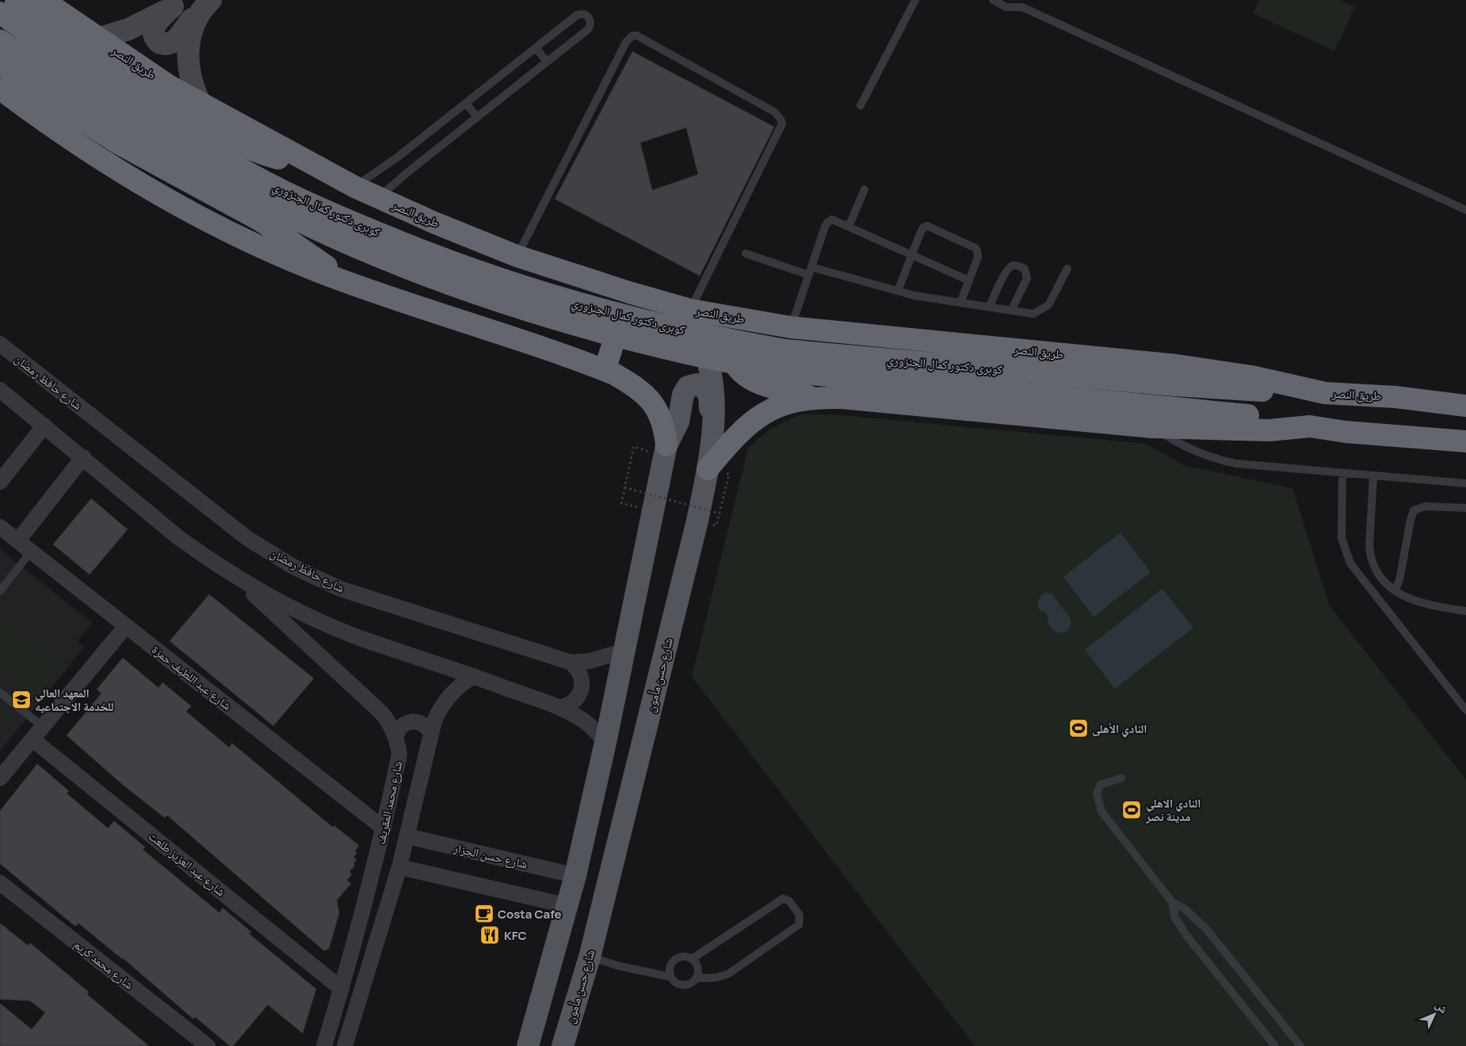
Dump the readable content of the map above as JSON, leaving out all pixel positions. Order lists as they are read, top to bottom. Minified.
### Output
{"streets":{"highway":["طريق النصر","كوبرى دكتور كمال الجنزوري"],"main road":["شارع حسن مأمون"],"street":["شارع حافظ رمضان","شارع عبد اللطيف حمزة","شارع محمد المقريف","شارع حسن الجزار","شارع عبد العزيز طلعت","شارع محمد كريم"]},"crossings":[["طريق النصر","كوبرى دكتور كمال الجنزوري"],["طريق النصر","شارع حسن مأمون"],["شارع عبد اللطيف حمزة","شارع محمد المقريف"],["شارع محمد المقريف","شارع حسن الجزار"],["شارع محمد المقريف","شارع عبد العزيز طلعت"]],"places":{"school or university":["المعهد العالي للخدمة الاجتماعيه"],"sports":["النادي الأهلى","النادي الاهلي مدينة نصر"],"cafe":["Costa Cafe"],"restaurant":["KFC"]},"north":"top right"}
